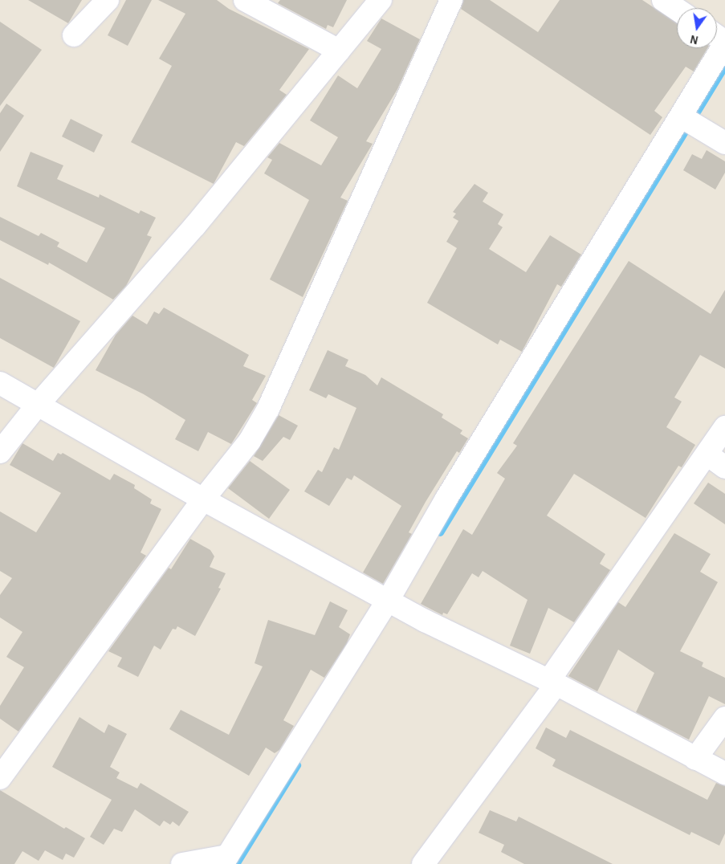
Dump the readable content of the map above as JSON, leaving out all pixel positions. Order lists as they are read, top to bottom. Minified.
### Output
{"north":"bottom"}
